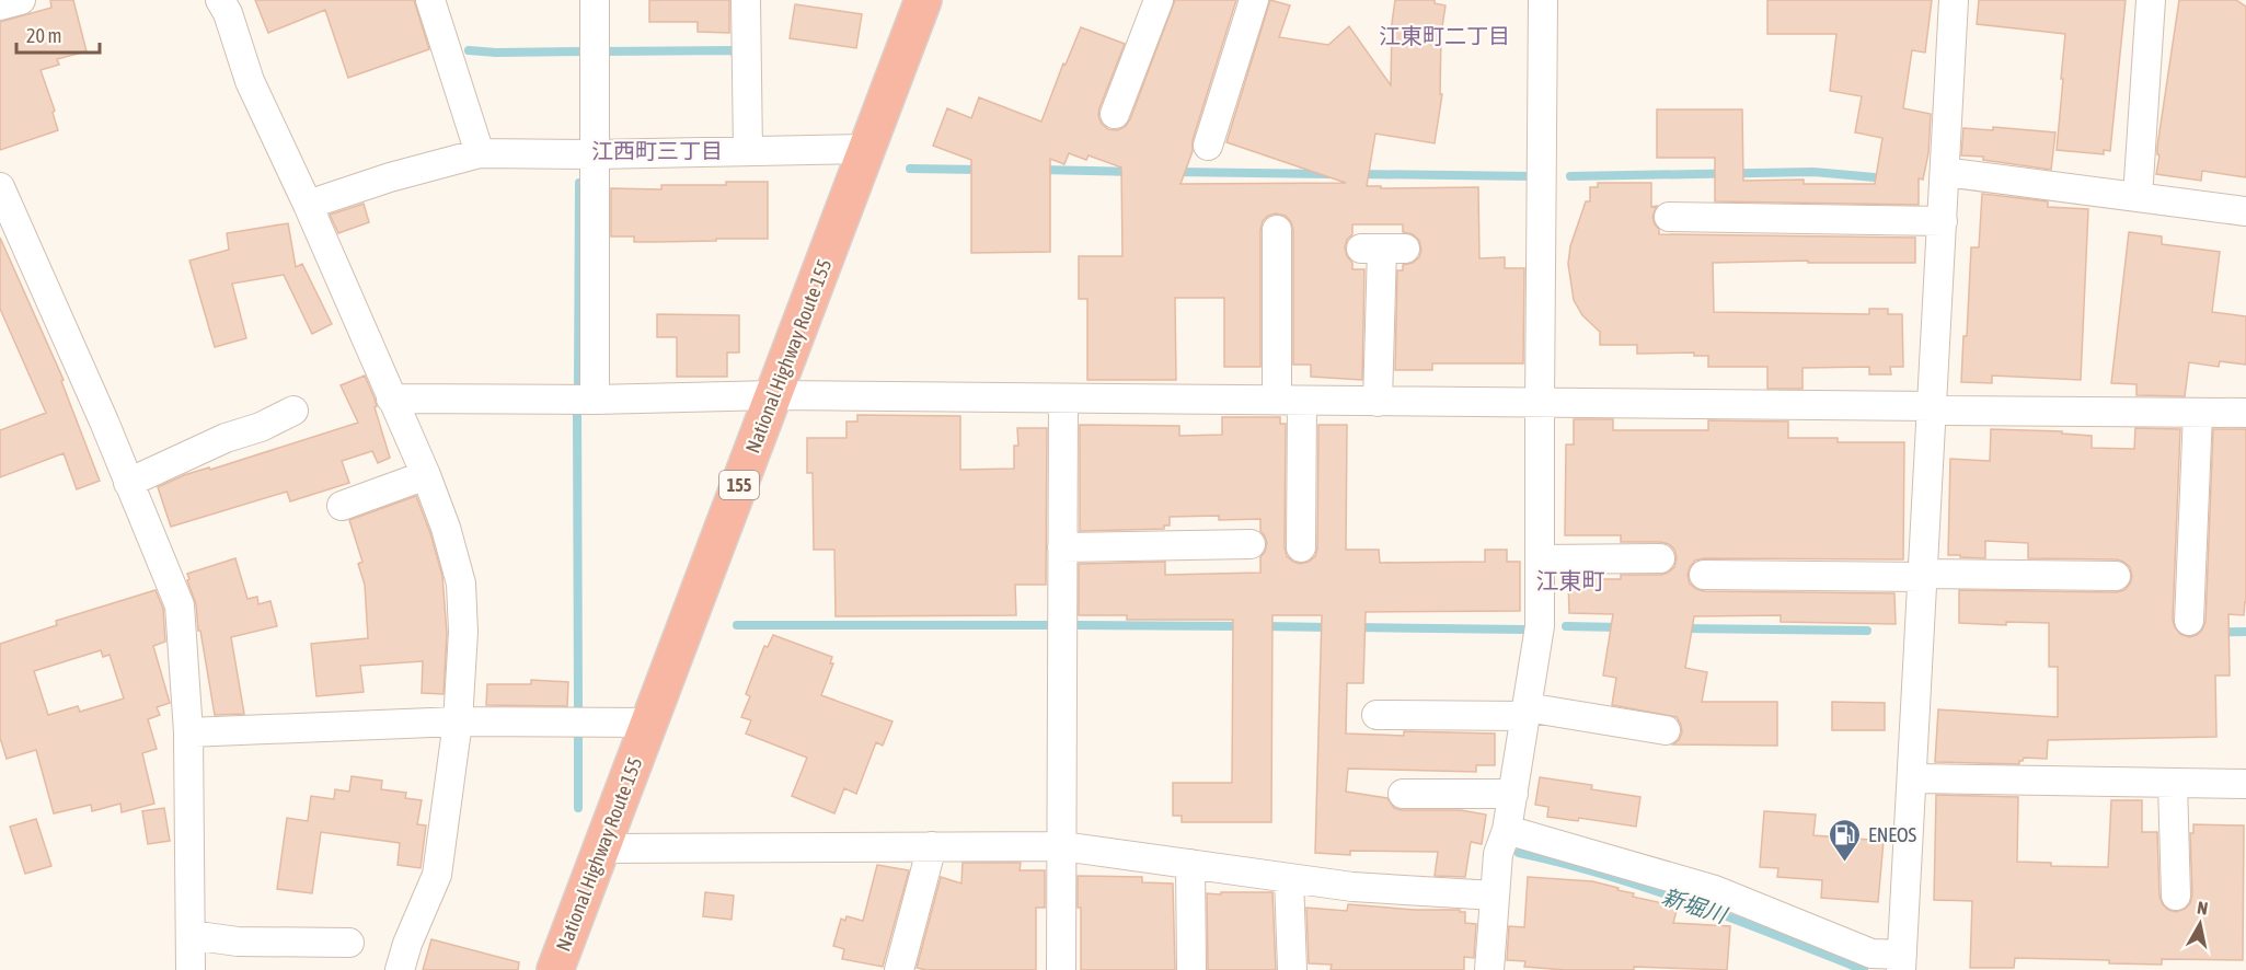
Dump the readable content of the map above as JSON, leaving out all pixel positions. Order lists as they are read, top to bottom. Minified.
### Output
{"streets":{"highway":["National Highway Route 155","155"]},"districts":["江東町二丁目","江西町三丁目","江東町"],"water":["新堀川"],"places":{"fuel station":["ENEOS"]},"scale_bar":"20 m","north":"top"}
